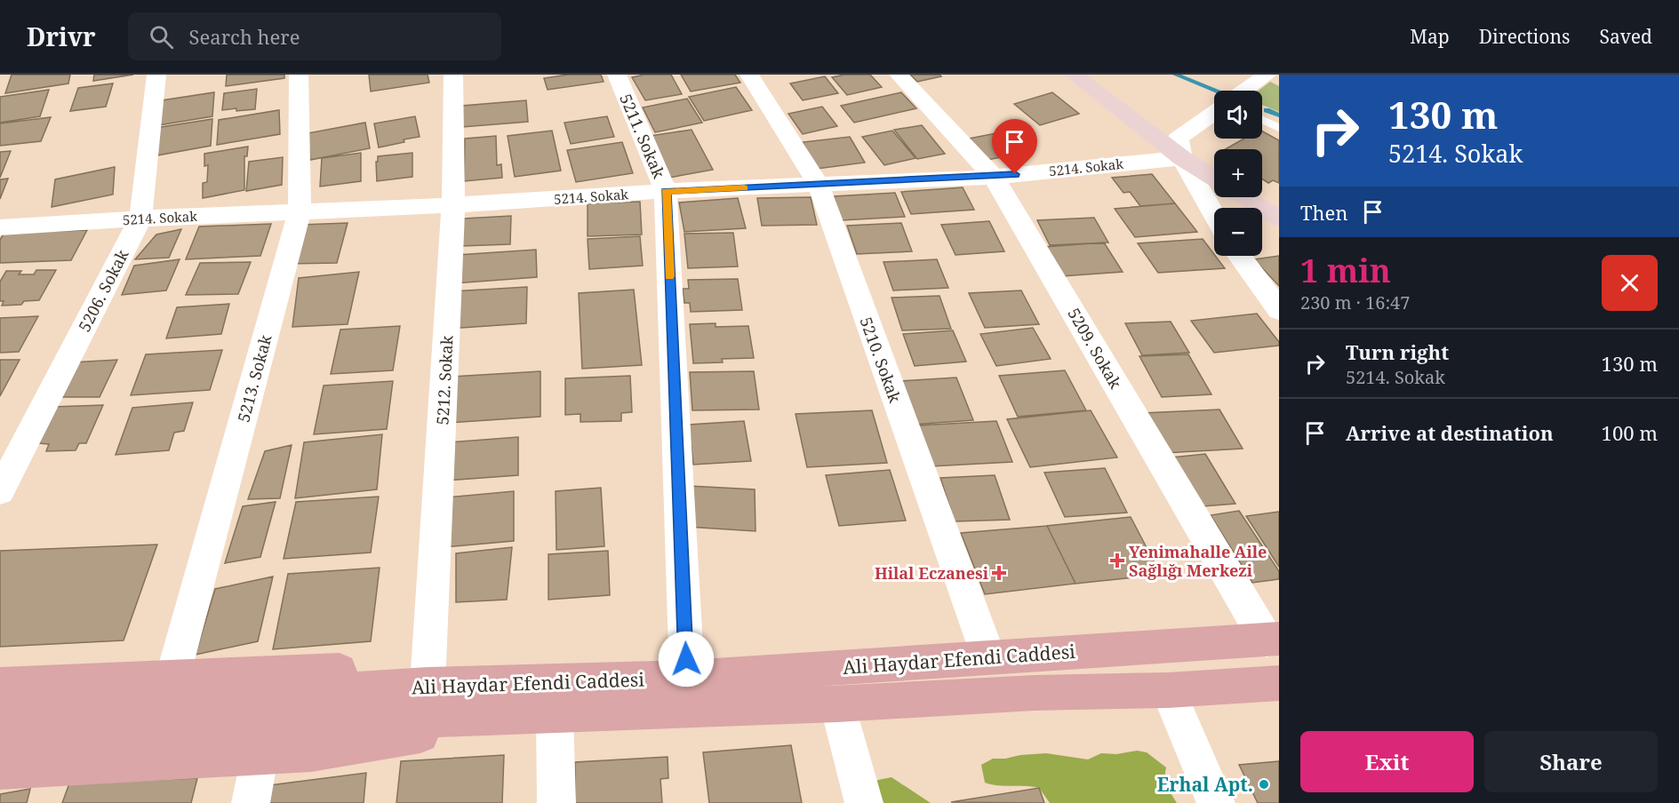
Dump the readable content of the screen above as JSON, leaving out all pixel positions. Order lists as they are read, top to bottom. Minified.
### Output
{"streets":{"main road":["Ali Haydar Efendi Caddesi"],"street":["5211. Sokak","5214. Sokak","5206. Sokak","5209. Sokak","5210. Sokak","5213. Sokak","5212. Sokak"]},"crossings":[["5211. Sokak","5214. Sokak"],["5211. Sokak","Ali Haydar Efendi Caddesi"],["5214. Sokak","5206. Sokak"],["5214. Sokak","5209. Sokak"],["5214. Sokak","5210. Sokak"],["5214. Sokak","5213. Sokak"],["5214. Sokak","5212. Sokak"],["5209. Sokak","Ali Haydar Efendi Caddesi"],["5210. Sokak","Ali Haydar Efendi Caddesi"],["5212. Sokak","Ali Haydar Efendi Caddesi"]],"places":{"health":["Yenimahalle Aile Sağlığı Merkezi","Hilal Eczanesi"],"other":["Erhal Apt."]},"page":{"header":"Drivr","search":"Search here","nav":["Map","Directions","Saved"],"turn":["130 m","5214. Sokak"],"map_buttons":["+","−"],"then":"Then","heading":["1 min","230 m · 16:47"],"list":[{"name":"Turn right","note":"5214. Sokak","value":"130 m"},{"name":"Arrive at destination","value":"100 m"}],"buttons":["Exit","Share"]}}
